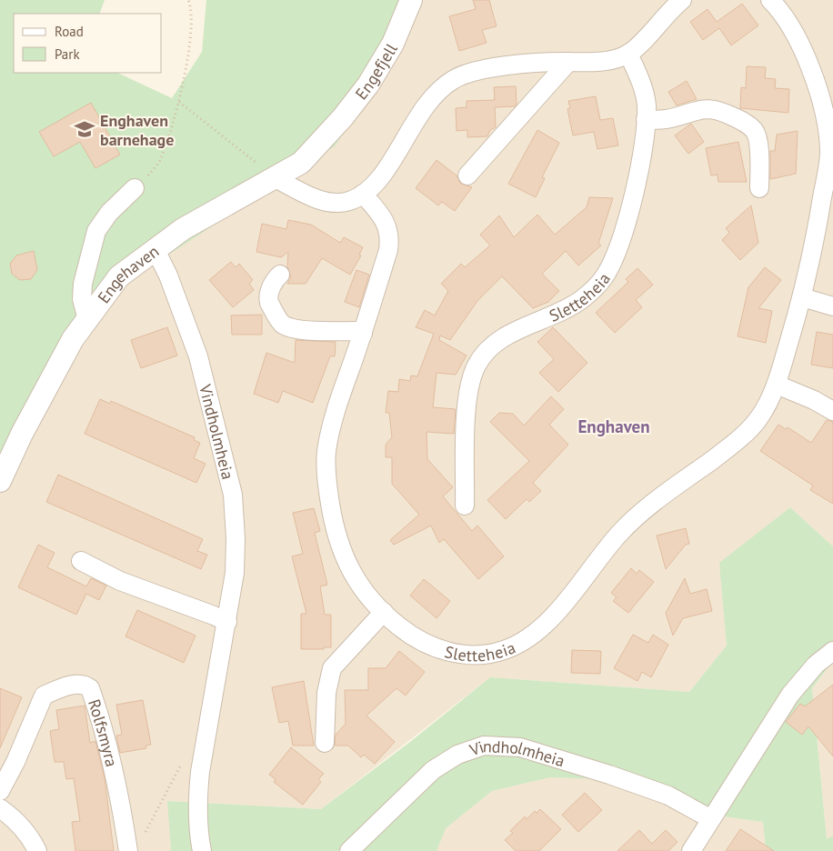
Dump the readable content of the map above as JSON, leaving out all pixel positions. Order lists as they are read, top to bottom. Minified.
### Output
{"streets":{"street":["Engefjell","Engehaven","Sletteheia","Vindholmheia","Rolfsmyra"]},"crossings":[["Engefjell","Engehaven"],["Engehaven","Vindholmheia"]],"districts":["Enghaven"],"places":{"school or university":["Enghaven barnehage"]},"legend":["Road","Park"]}
